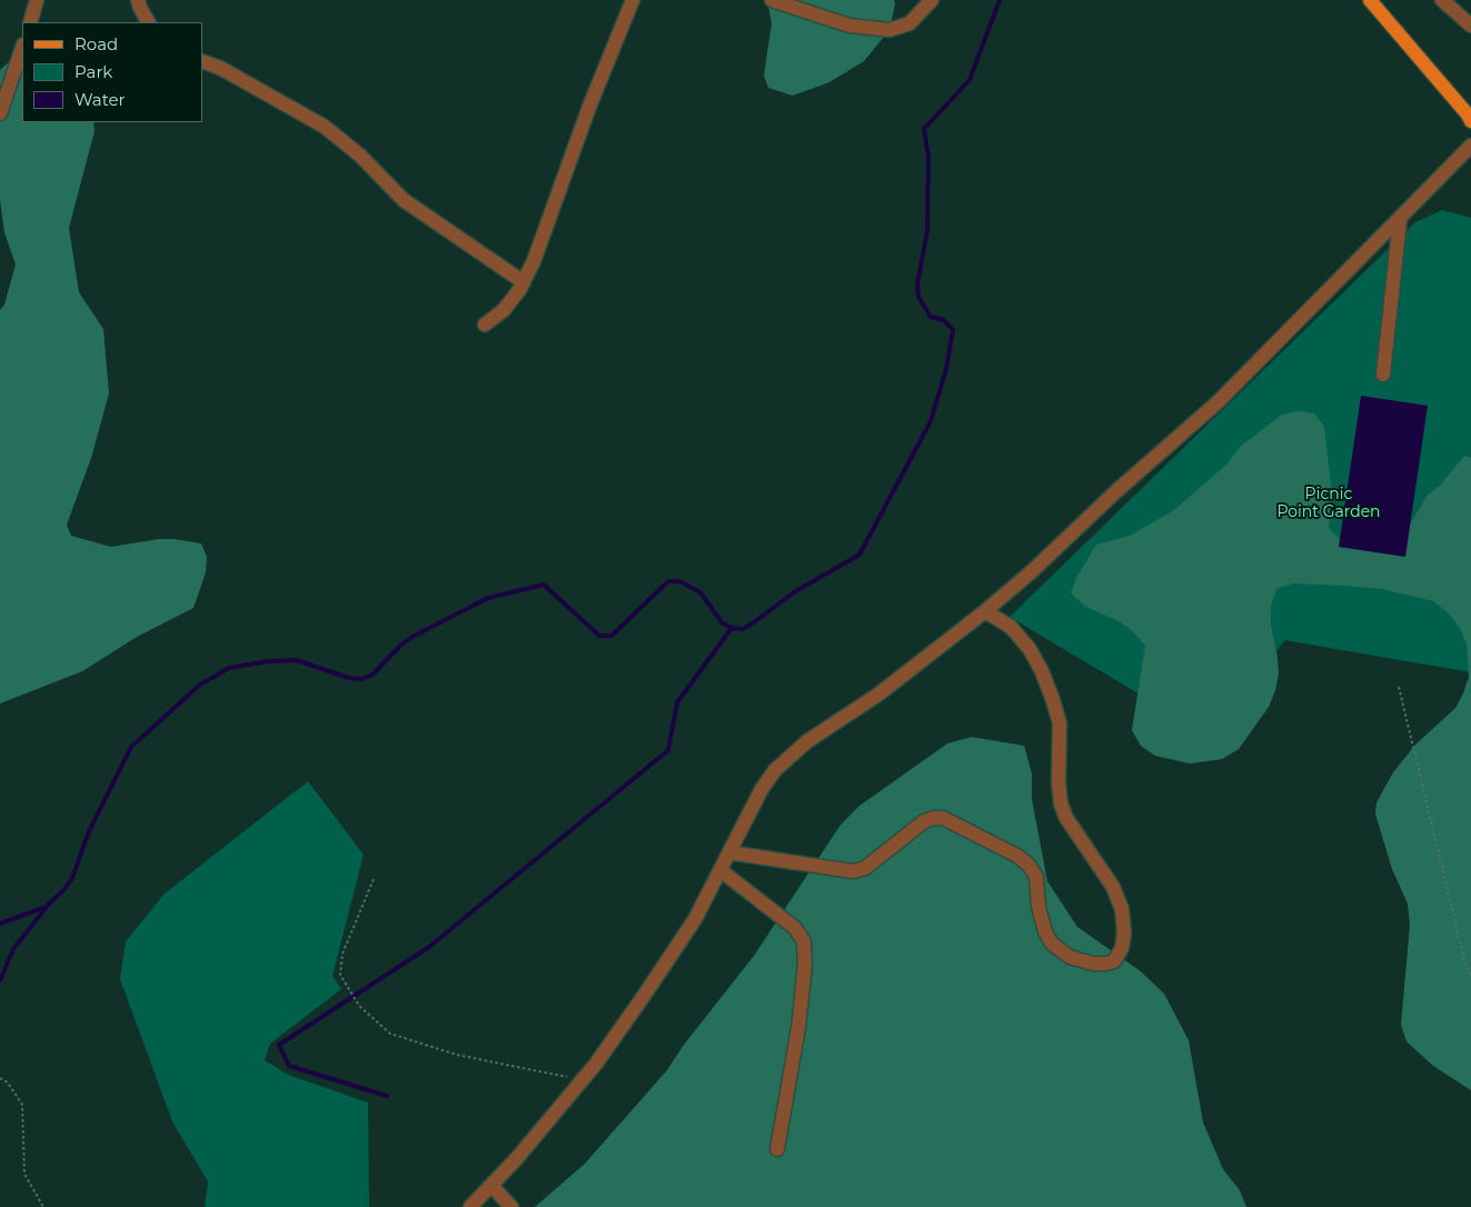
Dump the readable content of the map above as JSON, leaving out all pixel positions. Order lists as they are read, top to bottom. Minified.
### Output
{"parks":["Picnic Point Garden"],"legend":["Road","Park","Water"]}
